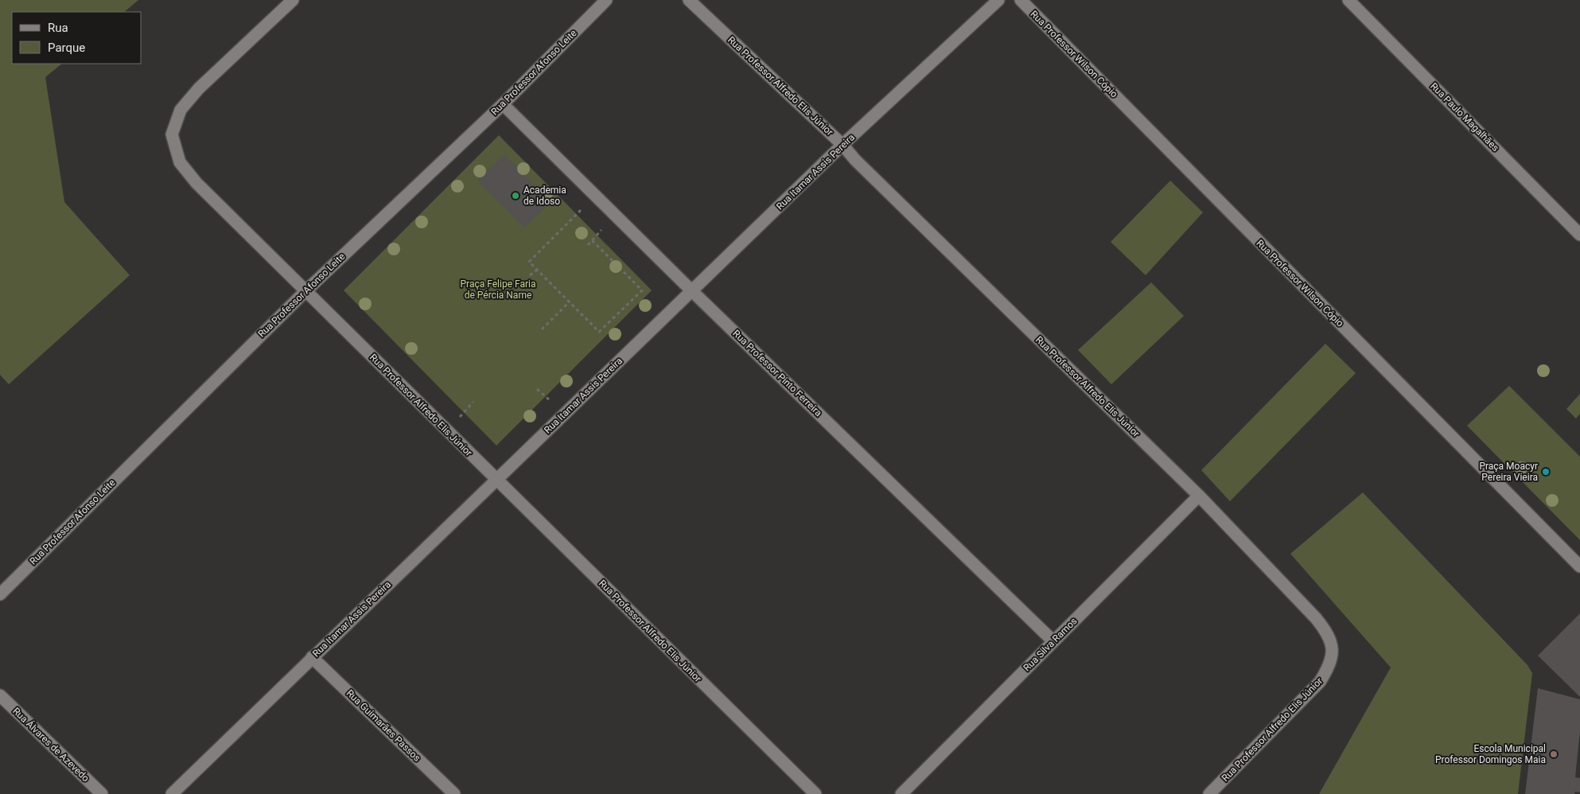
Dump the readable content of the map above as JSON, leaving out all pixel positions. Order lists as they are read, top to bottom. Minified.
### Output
{"streets":{"street":["Rua Professor Wilson Cópio","Rua Professor Afonso Leite","Rua Professor Alfredo Elis Júnior","Rua Paulo Magalhães","Rua Itamar Assis Pereira","Rua Professor Pinto Ferreira","Rua Silva Ramos","Rua Guimarães Passos","Rua Álvares de Azevedo"]},"crossings":[["Rua Professor Afonso Leite","Rua Professor Alfredo Elis Júnior"],["Rua Professor Afonso Leite","Rua Professor Pinto Ferreira"],["Rua Professor Alfredo Elis Júnior","Rua Itamar Assis Pereira"],["Rua Professor Alfredo Elis Júnior","Rua Silva Ramos"],["Rua Itamar Assis Pereira","Rua Professor Pinto Ferreira"],["Rua Itamar Assis Pereira","Rua Guimarães Passos"],["Rua Professor Pinto Ferreira","Rua Silva Ramos"]],"parks":["Praça Felipe Faria de Pércia Name"],"places":["Academia de Idoso","Praça Moacyr Pereira Vieira","Escola Municipal Professor Domingos Maia"],"legend":["Rua","Parque"]}
